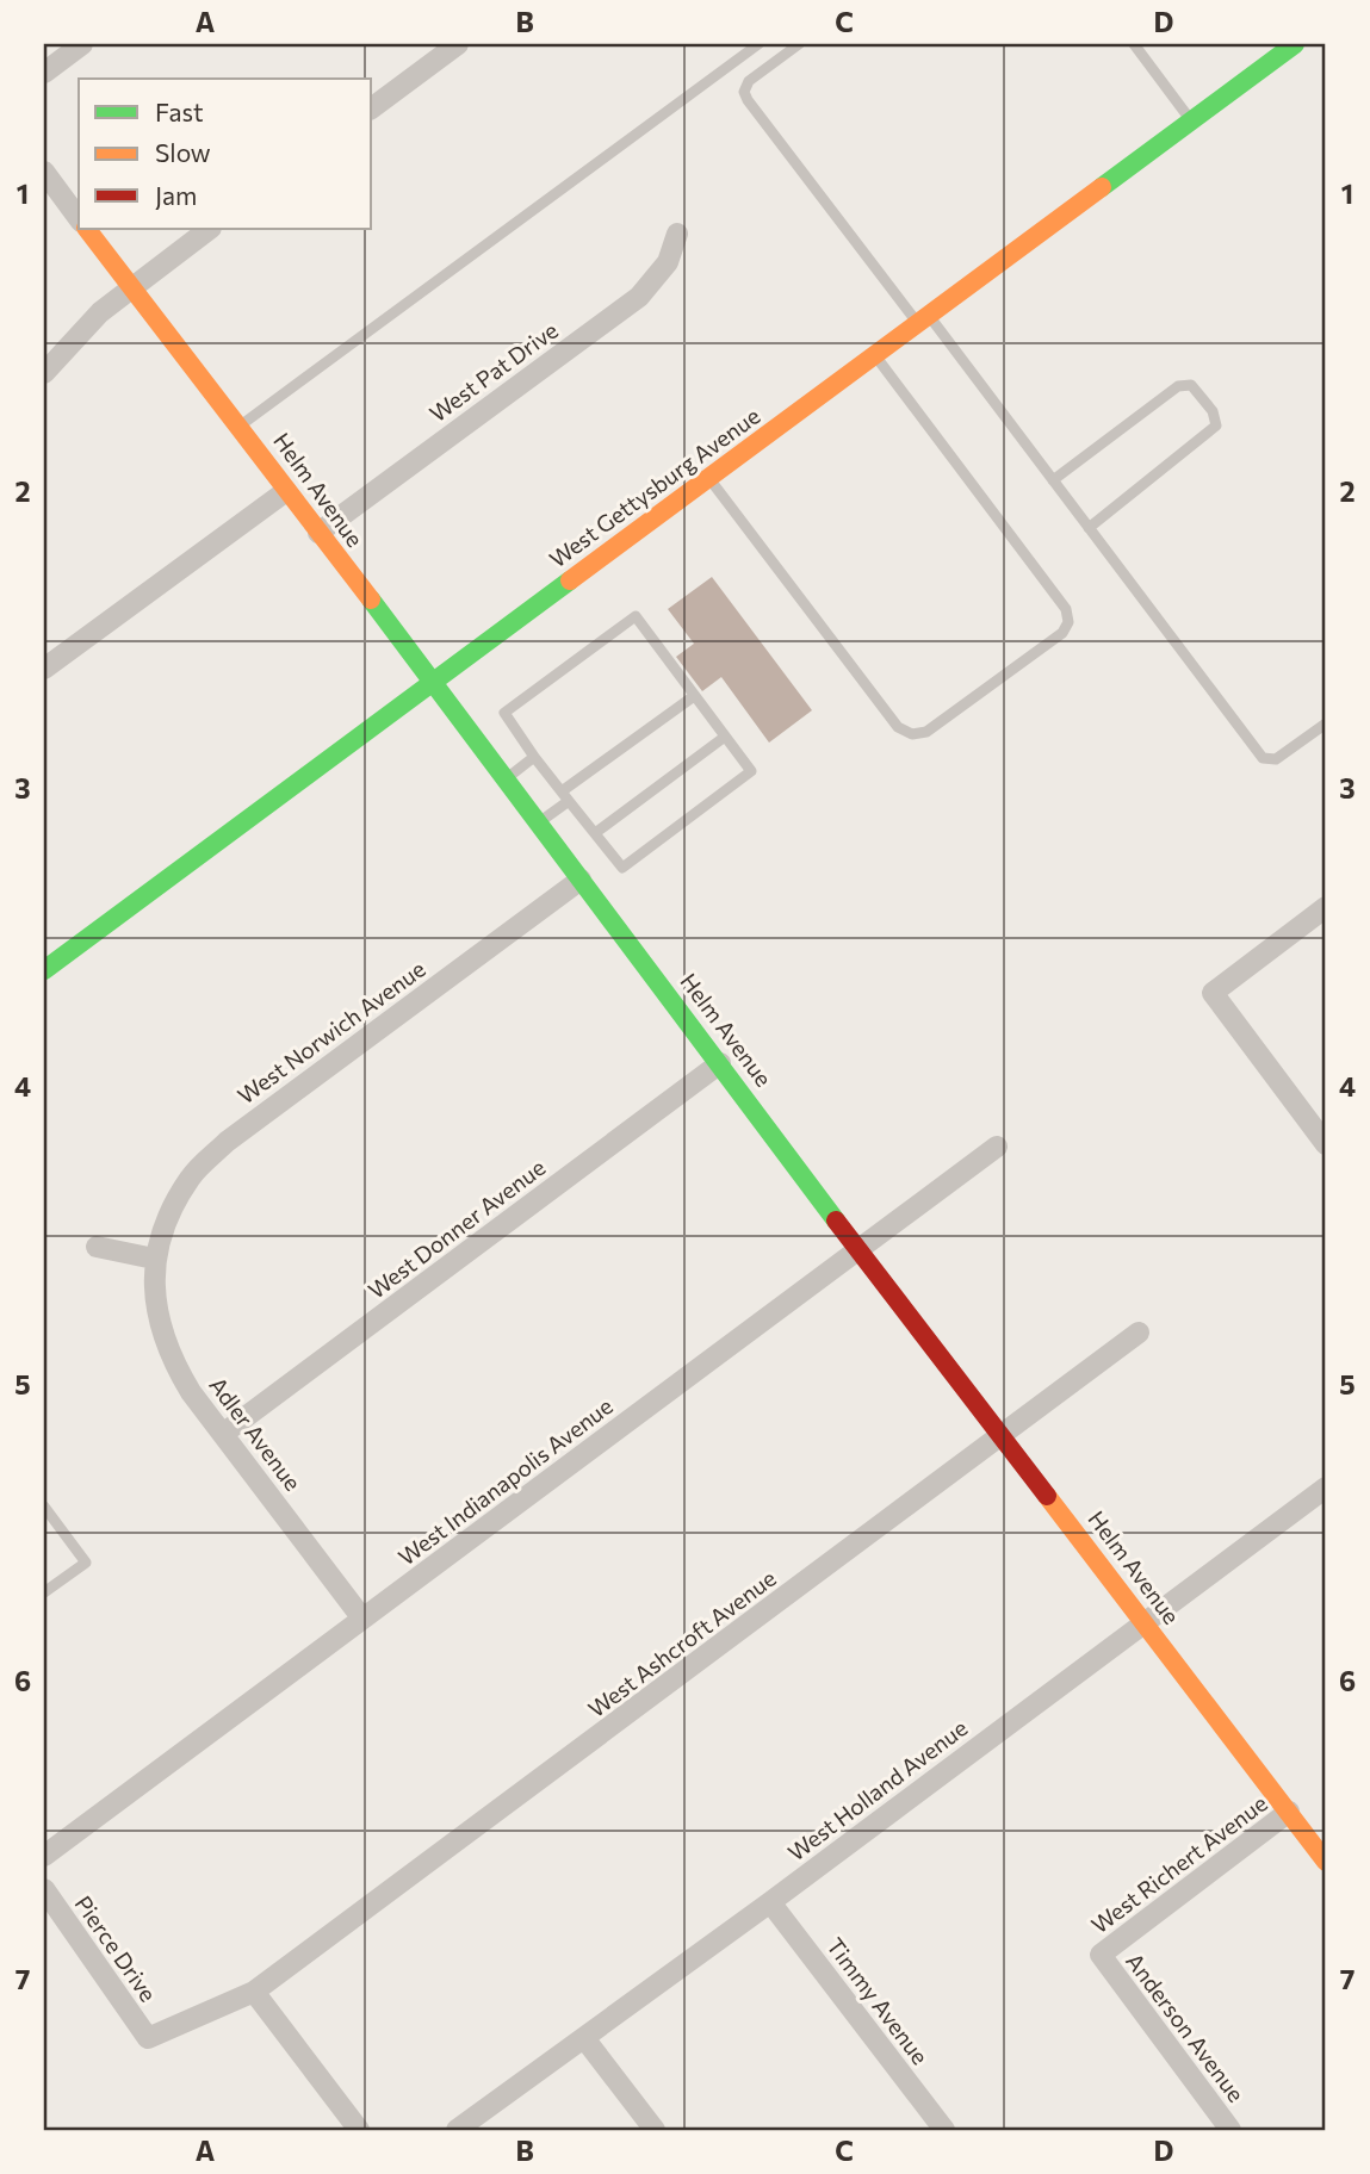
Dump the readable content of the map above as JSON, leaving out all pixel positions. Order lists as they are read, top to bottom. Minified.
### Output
{"streets":{"street":["West Pat Drive","West Gettysburg Avenue","Helm Avenue","West Norwich Avenue","West Donner Avenue","Adler Avenue","West Indianapolis Avenue","West Ashcroft Avenue","West Holland Avenue","West Richert Avenue","Pierce Drive","Timmy Avenue","Anderson Avenue"]},"crossings":[["West Pat Drive","Helm Avenue"],["West Gettysburg Avenue","Helm Avenue"],["Helm Avenue","West Norwich Avenue"],["Helm Avenue","West Donner Avenue"],["Helm Avenue","West Indianapolis Avenue"],["Helm Avenue","West Ashcroft Avenue"],["Helm Avenue","West Holland Avenue"],["Helm Avenue","West Richert Avenue"],["West Norwich Avenue","Adler Avenue"],["West Donner Avenue","Adler Avenue"],["Adler Avenue","West Indianapolis Avenue"],["West Ashcroft Avenue","Pierce Drive"],["West Holland Avenue","Timmy Avenue"],["West Richert Avenue","Anderson Avenue"]],"legend":["Fast","Slow","Jam"],"grid":{"columns":["A","B","C","D"],"rows":["1","2","3","4","5","6","7"]}}
